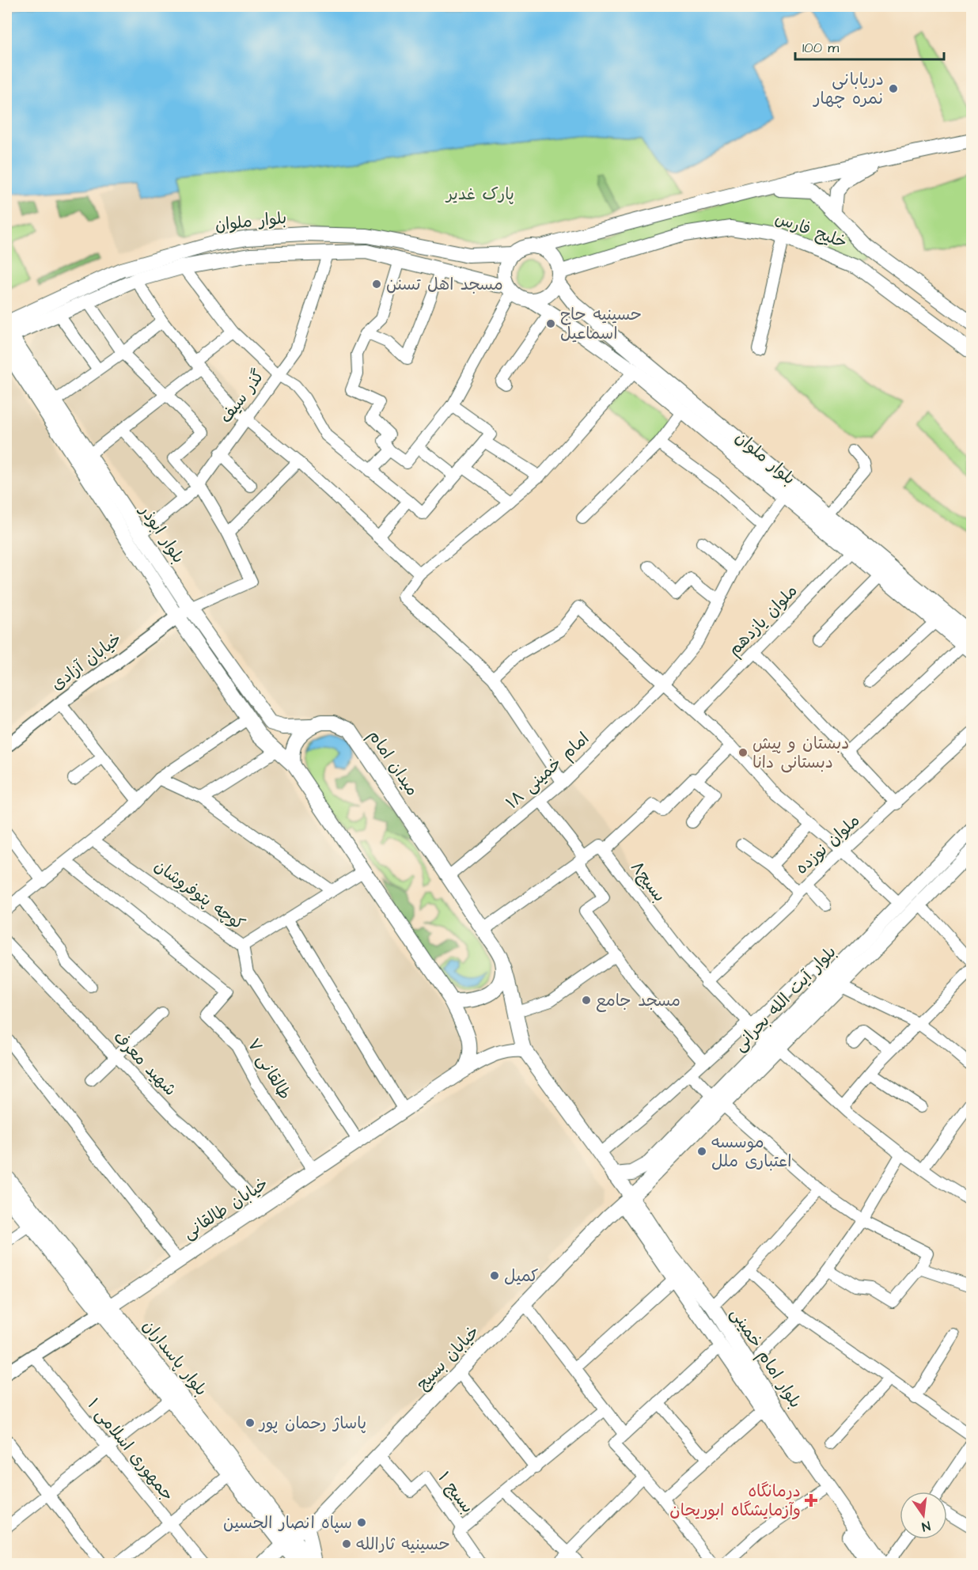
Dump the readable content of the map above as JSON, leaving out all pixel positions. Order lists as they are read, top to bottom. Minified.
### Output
{"streets":{"main road":["بلوار ملوان","خلیج فارس","بلوار ابوذر","میدان امام","بلوار آیت الله بحرانی","خیابان طالقانی","بلوار پاسداران","خیابان بسیج","بلوار امام خمینی"],"street":["گذر سیف","ملوان یازدهم","خیابان آزادی","امام خمینی ۱۸","ملوان نوزده","بسیج۸","کوچه پتوفروشان","شهید معرف","طالقانی ۷","جمهوری اسلامی ۱","بسیج ۱"]},"crossings":[["بلوار ملوان","خلیج فارس"],["بلوار ملوان","گذر سیف"],["بلوار ملوان","بلوار ابوذر"],["بلوار ملوان","ملوان یازدهم"],["بلوار ملوان","امام خمینی ۱۸"],["گذر سیف","بلوار ابوذر"],["بلوار ابوذر","خیابان آزادی"],["میدان امام","امام خمینی ۱۸"],["میدان امام","خیابان طالقانی"],["میدان امام","بلوار امام خمینی"],["ملوان نوزده","بسیج۸"],["بسیج۸","بلوار آیت الله بحرانی"],["بلوار آیت الله بحرانی","خیابان بسیج"],["بلوار آیت الله بحرانی","بلوار امام خمینی"],["شهید معرف","خیابان طالقانی"],["طالقانی ۷","خیابان طالقانی"],["خیابان طالقانی","بلوار پاسداران"],["خیابان طالقانی","بلوار امام خمینی"],["خیابان طالقانی","جمهوری اسلامی ۱"],["خیابان بسیج","بسیج ۱"]],"parks":["پارک غدیر"],"places":{"other":["دریابانی نمره چهار","مسجد اهل تسنن","حسینیه حاج اسماعیل","دبستان و پیش دبستانی دانا","مسجد جامع","موسسه اعتباری ملل","کمیل","پاساژ رحمان پور","سپاه انصار الحسین","حسینیه ثارالله"],"health":["درمانگاه وآزمایشگاه ابوریحان"]},"scale_bar":"100 m","north":"bottom"}
